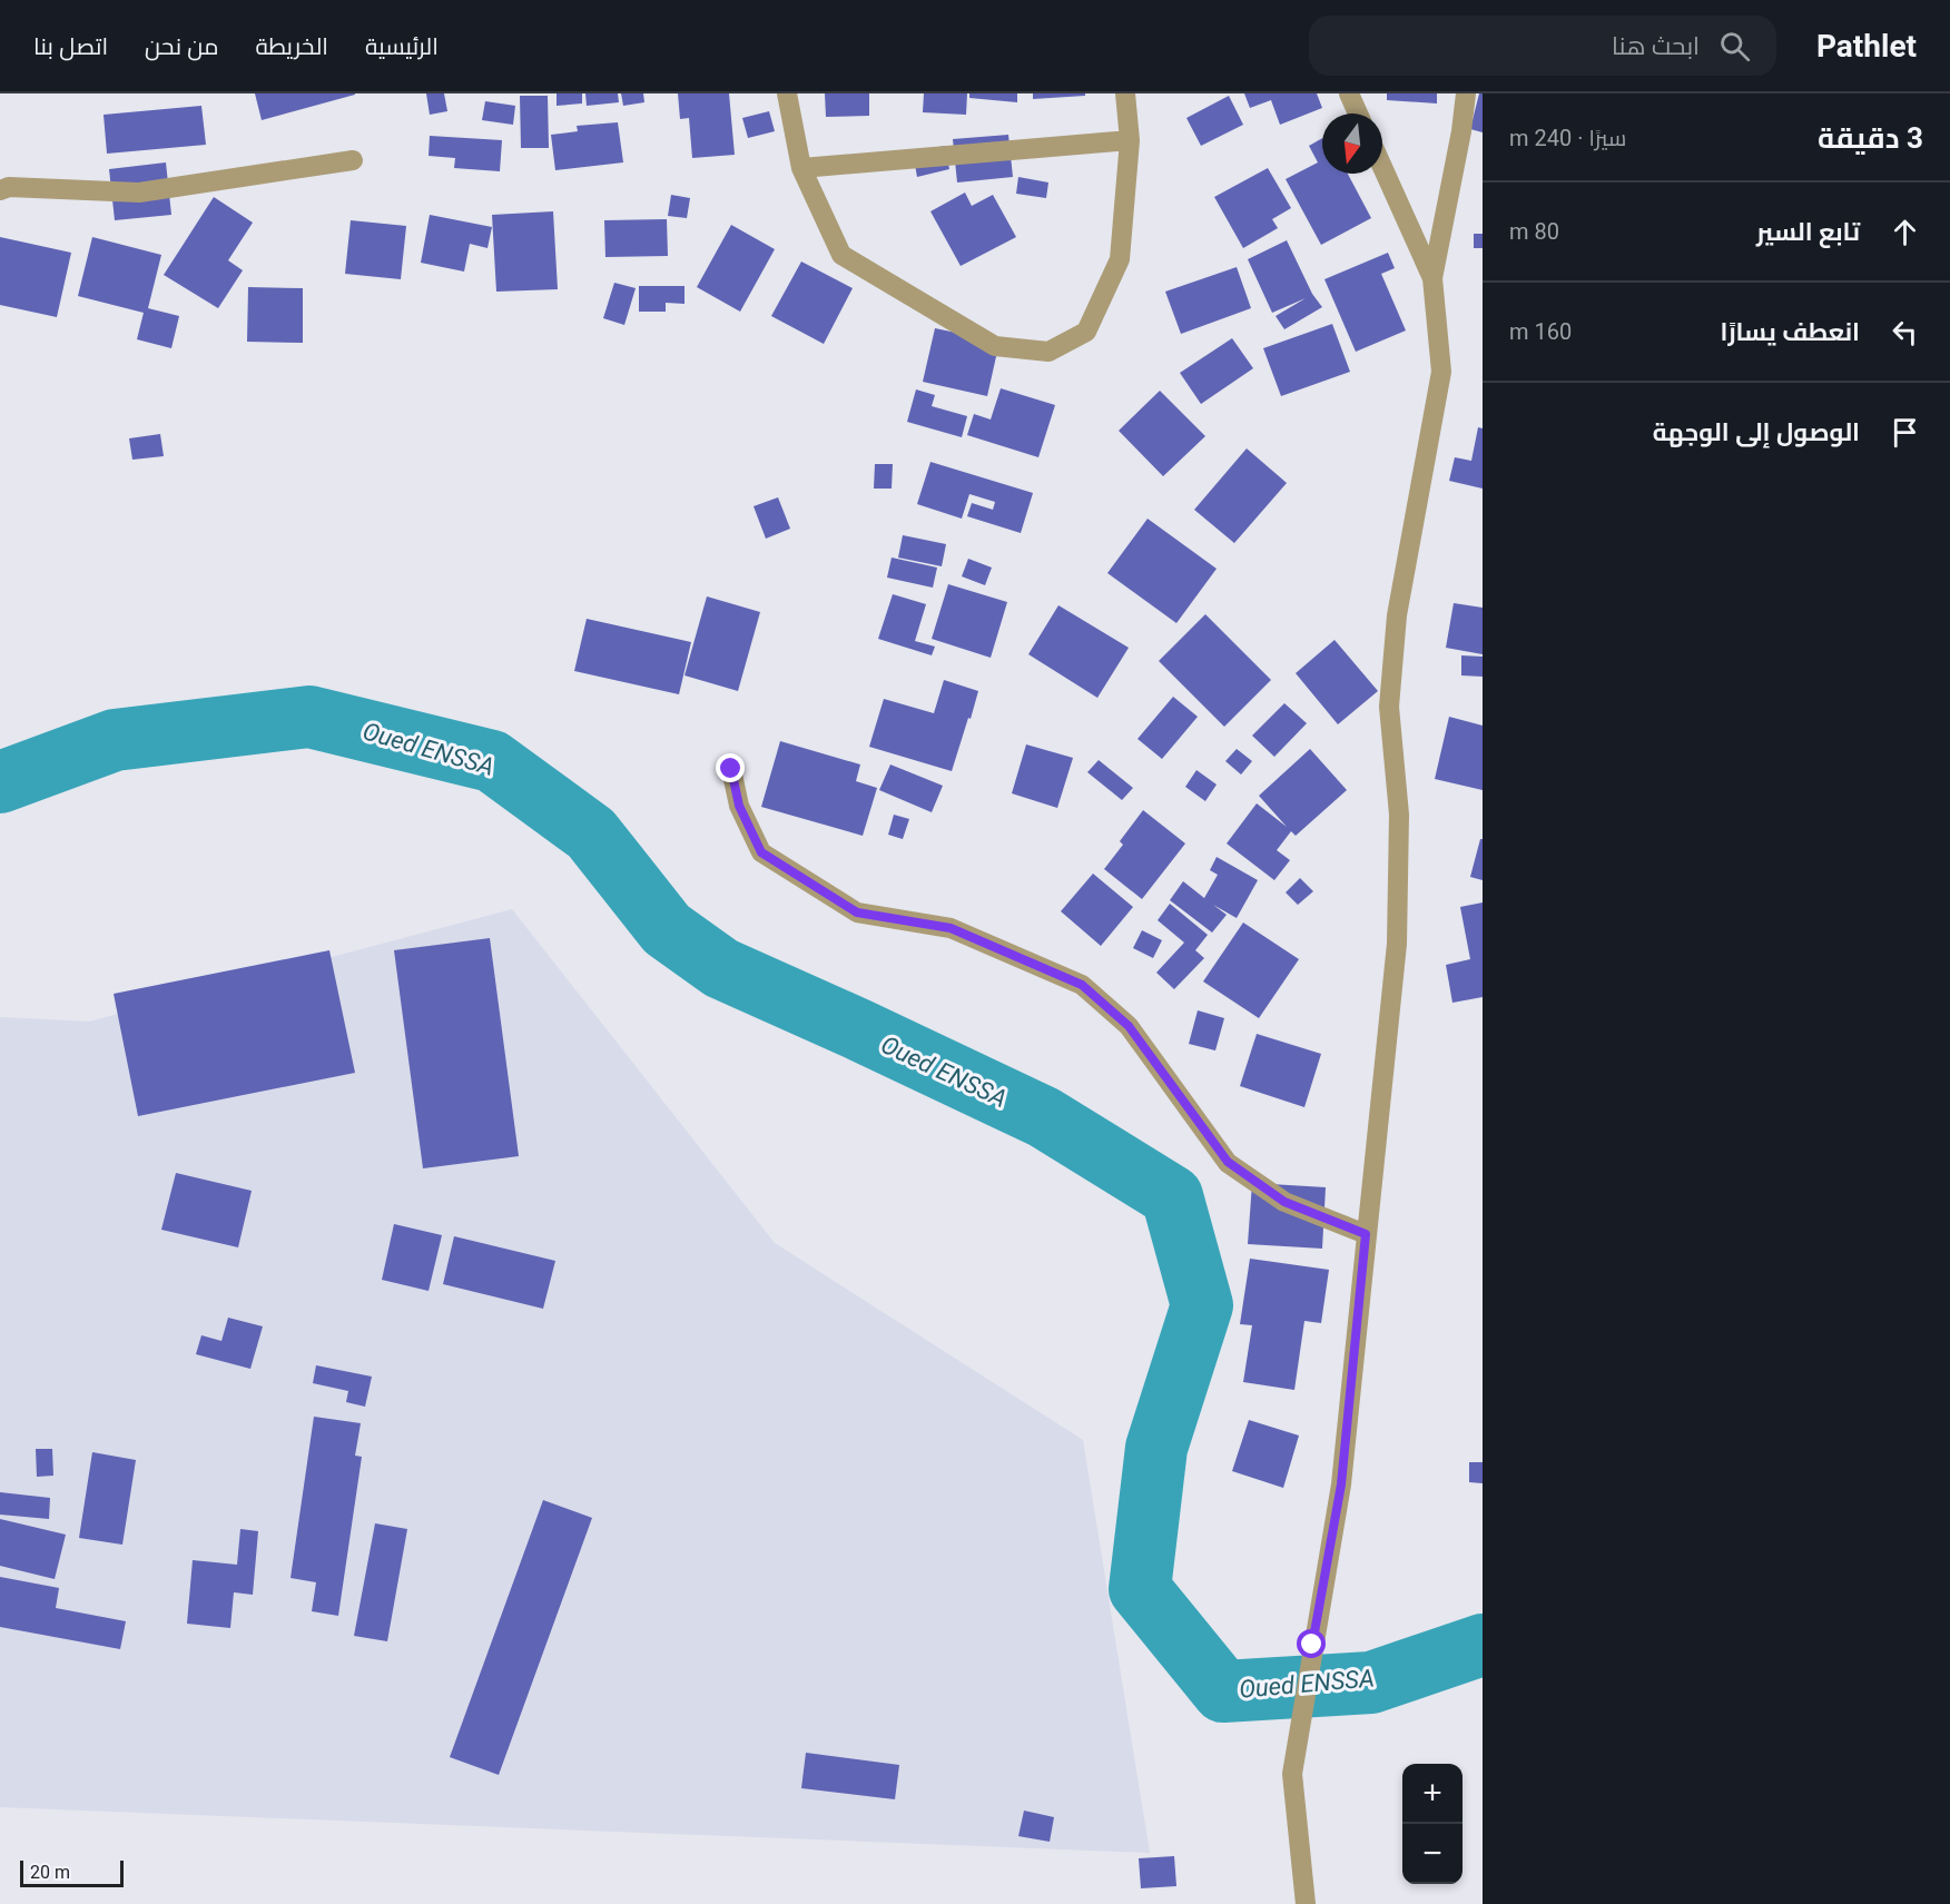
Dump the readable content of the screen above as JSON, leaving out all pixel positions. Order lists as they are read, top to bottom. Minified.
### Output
{"water":["Oued ENSSA"],"scale_bar":"20 m","north":"bottom","page":{"header":"Pathlet","search":"ابحث هنا","nav":["الرئيسية","الخريطة","من نحن","اتصل بنا"],"heading":["3 دقيقة","سيرًا · 240 m"],"list":[["تابع السير","80 m"],["انعطف يسارًا","160 m"],"الوصول إلى الوجهة"],"map_buttons":["+","−"],"scale":"20 m"}}
